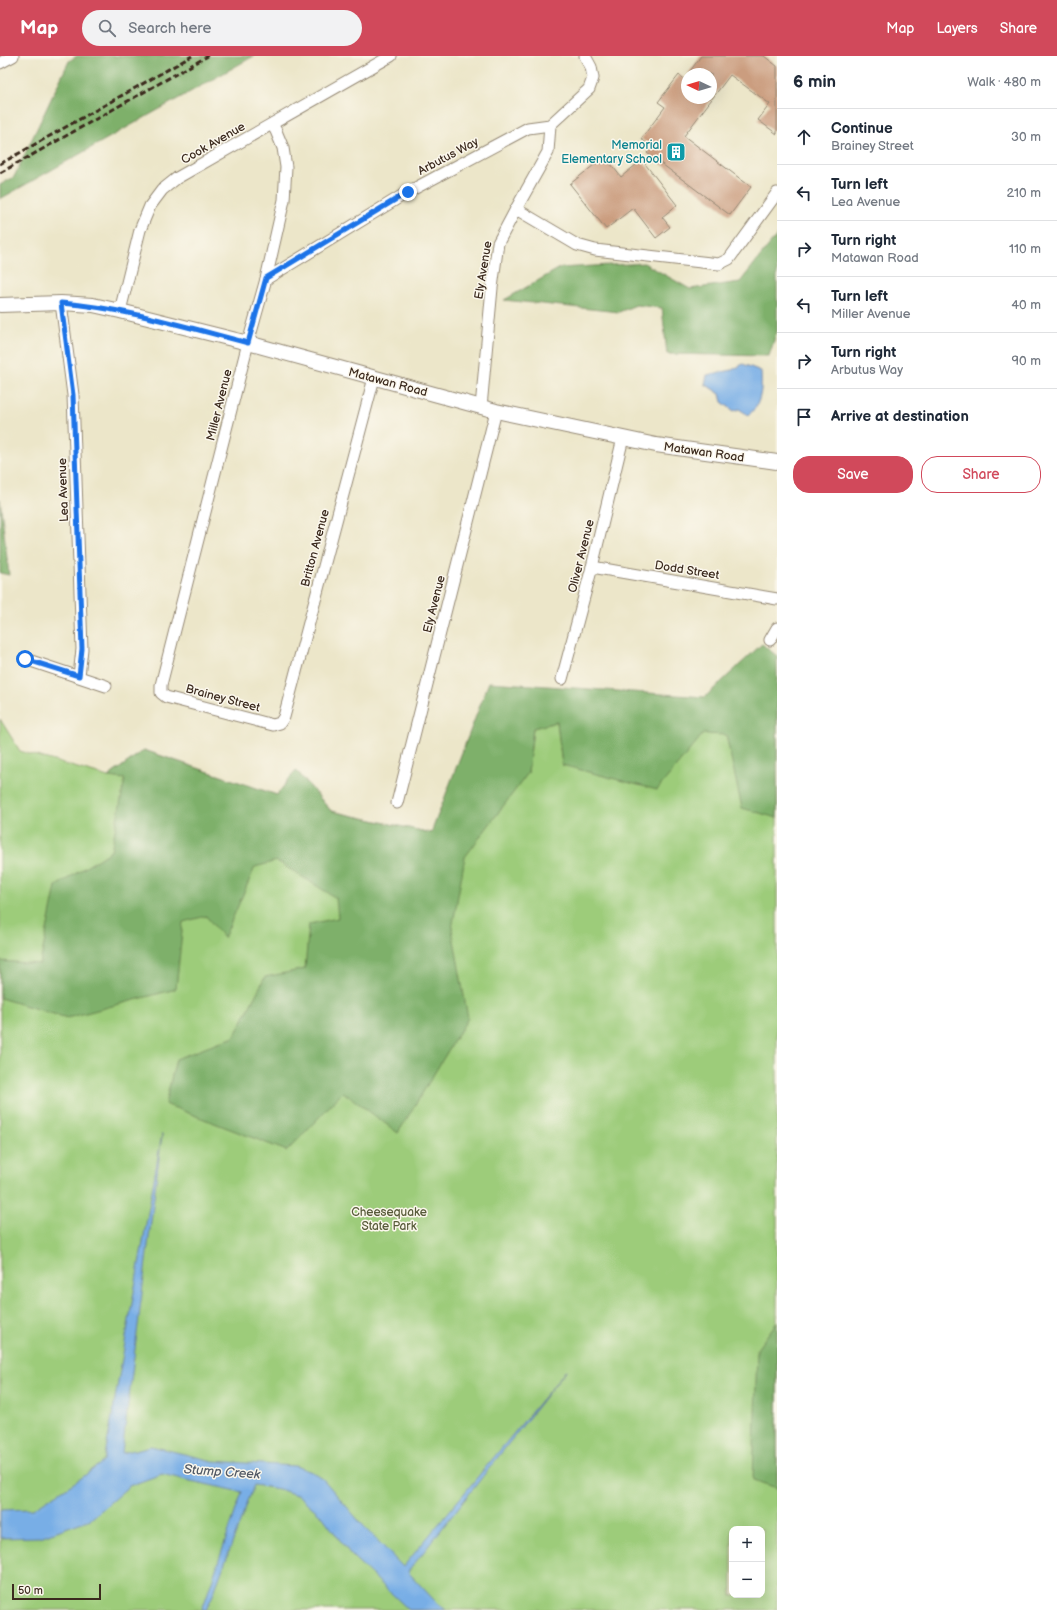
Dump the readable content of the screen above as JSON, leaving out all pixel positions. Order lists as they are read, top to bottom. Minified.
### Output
{"streets":{"main road":["Matawan Road"],"street":["Cook Avenue","Arbutus Way","Ely Avenue","Miller Avenue","Lea Avenue","Britton Avenue","Oliver Avenue","Dodd Street","Brainey Street"]},"crossings":[["Cook Avenue","Matawan Road"],["Cook Avenue","Miller Avenue"],["Arbutus Way","Ely Avenue"],["Arbutus Way","Miller Avenue"],["Ely Avenue","Matawan Road"],["Matawan Road","Miller Avenue"],["Matawan Road","Lea Avenue"],["Matawan Road","Britton Avenue"],["Matawan Road","Oliver Avenue"],["Miller Avenue","Brainey Street"],["Britton Avenue","Brainey Street"],["Oliver Avenue","Dodd Street"]],"water":["Stump Creek"],"parks":["Cheesequake State Park"],"places":{"building":["Memorial Elementary School"]},"scale_bar":"50 m","north":"left","page":{"header":"Map","search":"Search here","nav":["Map","Layers","Share"],"heading":["6 min","Walk · 480 m"],"list":[["Continue","Brainey Street","30 m"],["Turn left","Lea Avenue","210 m"],["Turn right","Matawan Road","110 m"],["Turn left","Miller Avenue","40 m"],["Turn right","Arbutus Way","90 m"],"Arrive at destination"],"buttons":["Save","Share"],"map_buttons":["+","−"],"scale":"50 m"}}
